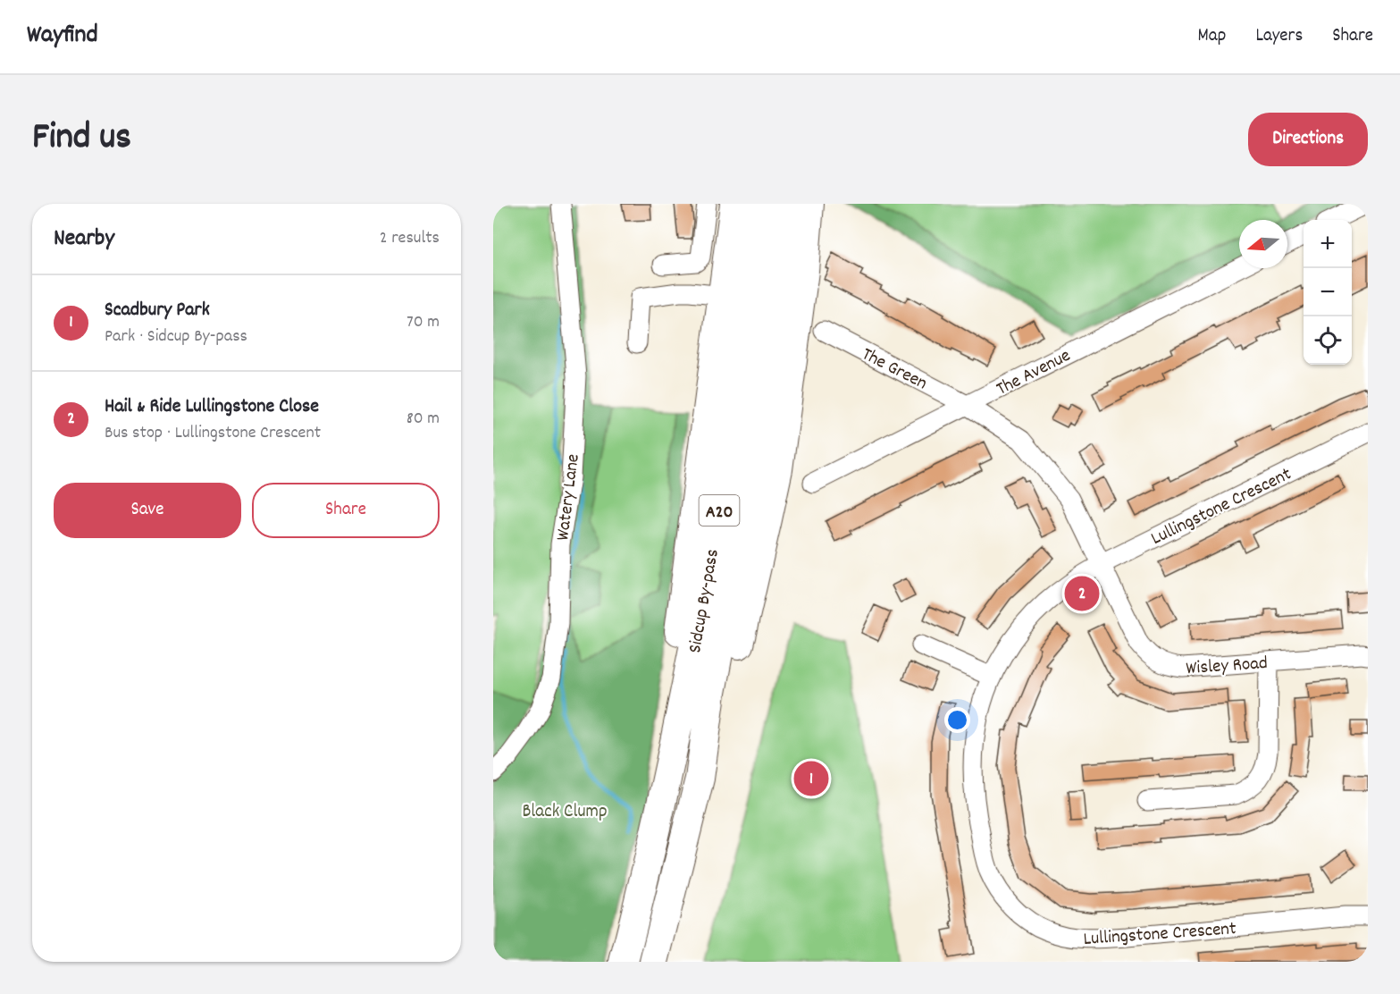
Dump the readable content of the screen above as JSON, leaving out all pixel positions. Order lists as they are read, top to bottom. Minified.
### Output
{"streets":{"highway":["A20","Sidcup By-pass"],"street":["The Green","The Avenue","Watery Lane","Lullingstone Crescent","Wisley Road"]},"crossings":[["The Green","The Avenue"],["The Green","Wisley Road"],["The Avenue","Wisley Road"],["Lullingstone Crescent","Wisley Road"],["A20","Sidcup By-pass"]],"parks":["Black Clump"],"north":"left","page":{"header":"Wayfind","nav":["Map","Layers","Share"],"title":"Find us","buttons":["Directions",["Save","Share"]],"heading":["Nearby","2 results"],"map_buttons":["+","−"],"list":[{"mark":"1","name":"Scadbury Park","note":"Park · Sidcup By-pass","value":"70 m"},{"mark":"2","name":"Hail & Ride Lullingstone Close","note":"Bus stop · Lullingstone Crescent","value":"80 m"}],"pins":["2","1"]}}
